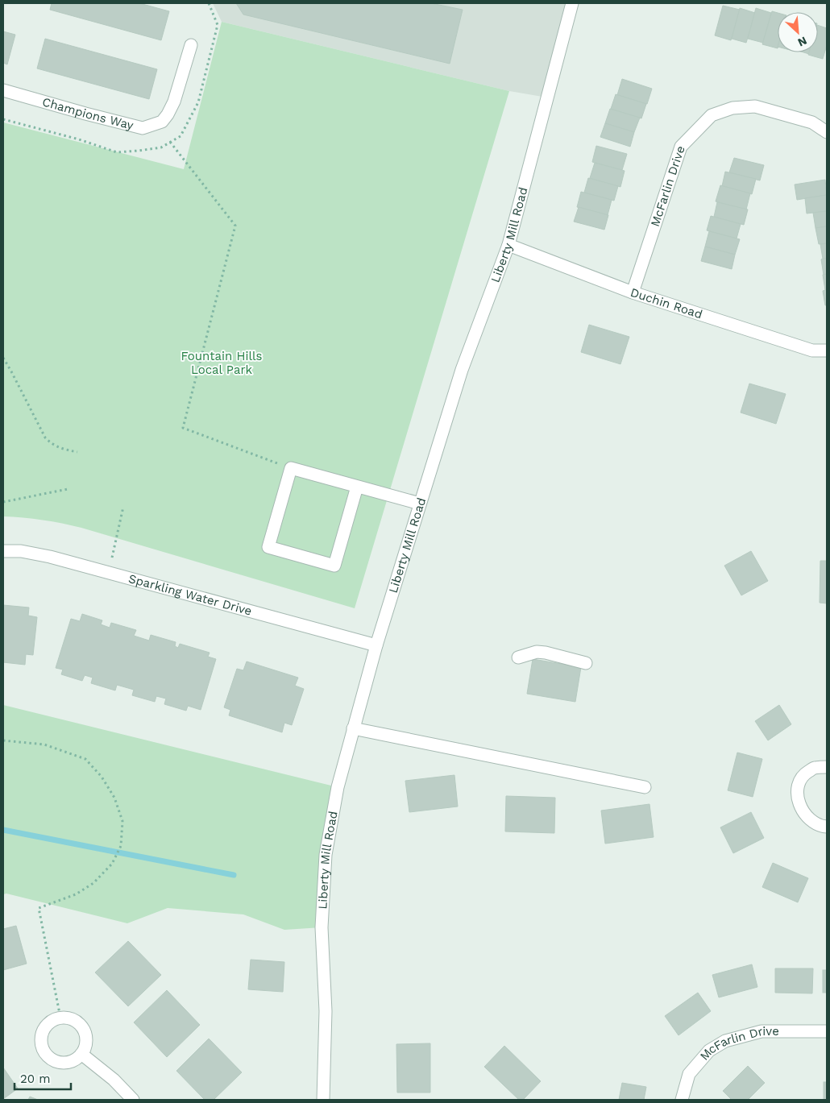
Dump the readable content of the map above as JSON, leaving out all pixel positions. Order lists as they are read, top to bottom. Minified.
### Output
{"streets":{"street":["Champions Way","McFarlin Drive","Liberty Mill Road","Duchin Road","Sparkling Water Drive"]},"crossings":[["McFarlin Drive","Duchin Road"],["Liberty Mill Road","Duchin Road"],["Liberty Mill Road","Sparkling Water Drive"]],"parks":["Fountain Hills Local Park"],"scale_bar":"20 m","north":"bottom right"}
